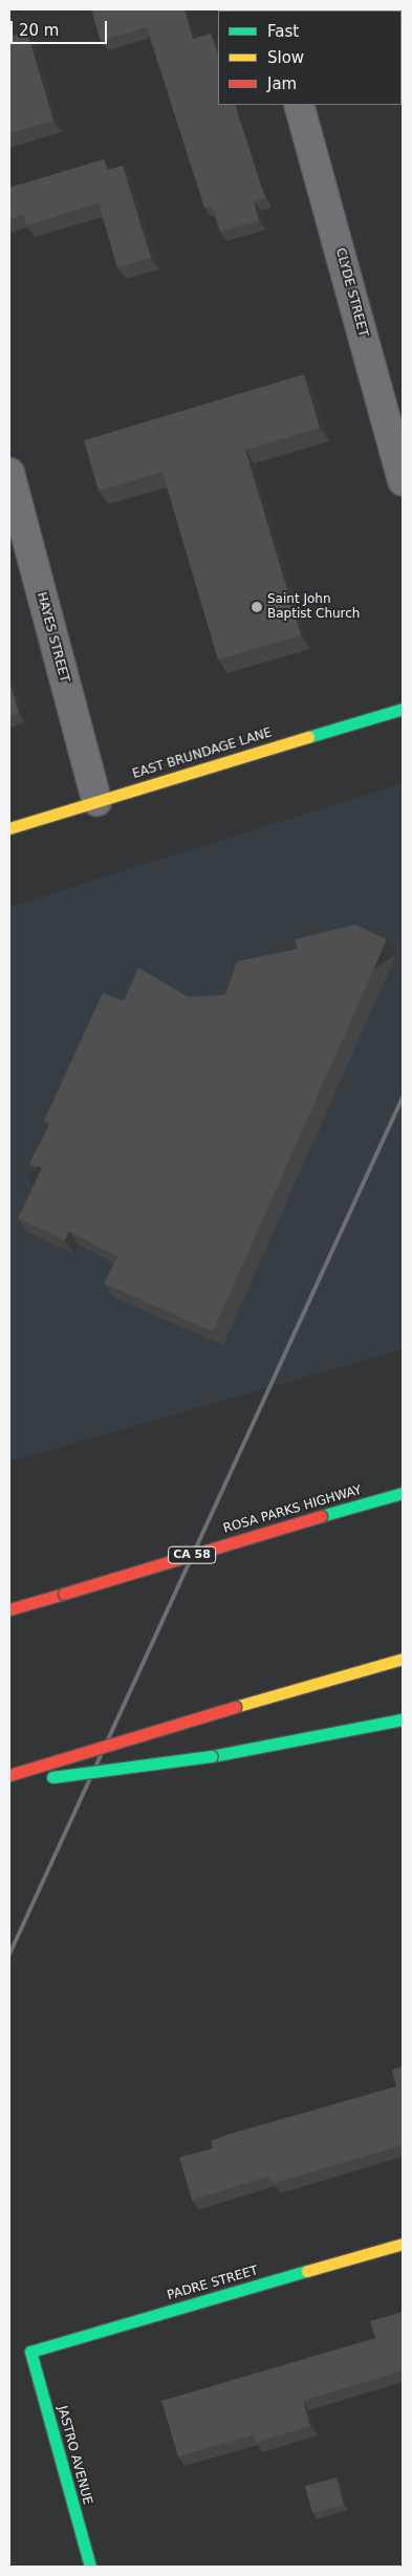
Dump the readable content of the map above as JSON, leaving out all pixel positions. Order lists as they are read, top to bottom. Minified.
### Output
{"streets":{"main road":["EAST BRUNDAGE LANE","ROSA PARKS HIGHWAY","CA 58","PADRE STREET","JASTRO AVENUE"],"street":["CLYDE STREET","HAYES STREET"]},"crossings":[["HAYES STREET","EAST BRUNDAGE LANE"],["PADRE STREET","JASTRO AVENUE"]],"places":["Saint John Baptist Church"],"legend":["Fast","Slow","Jam"],"scale_bar":"20 m"}
